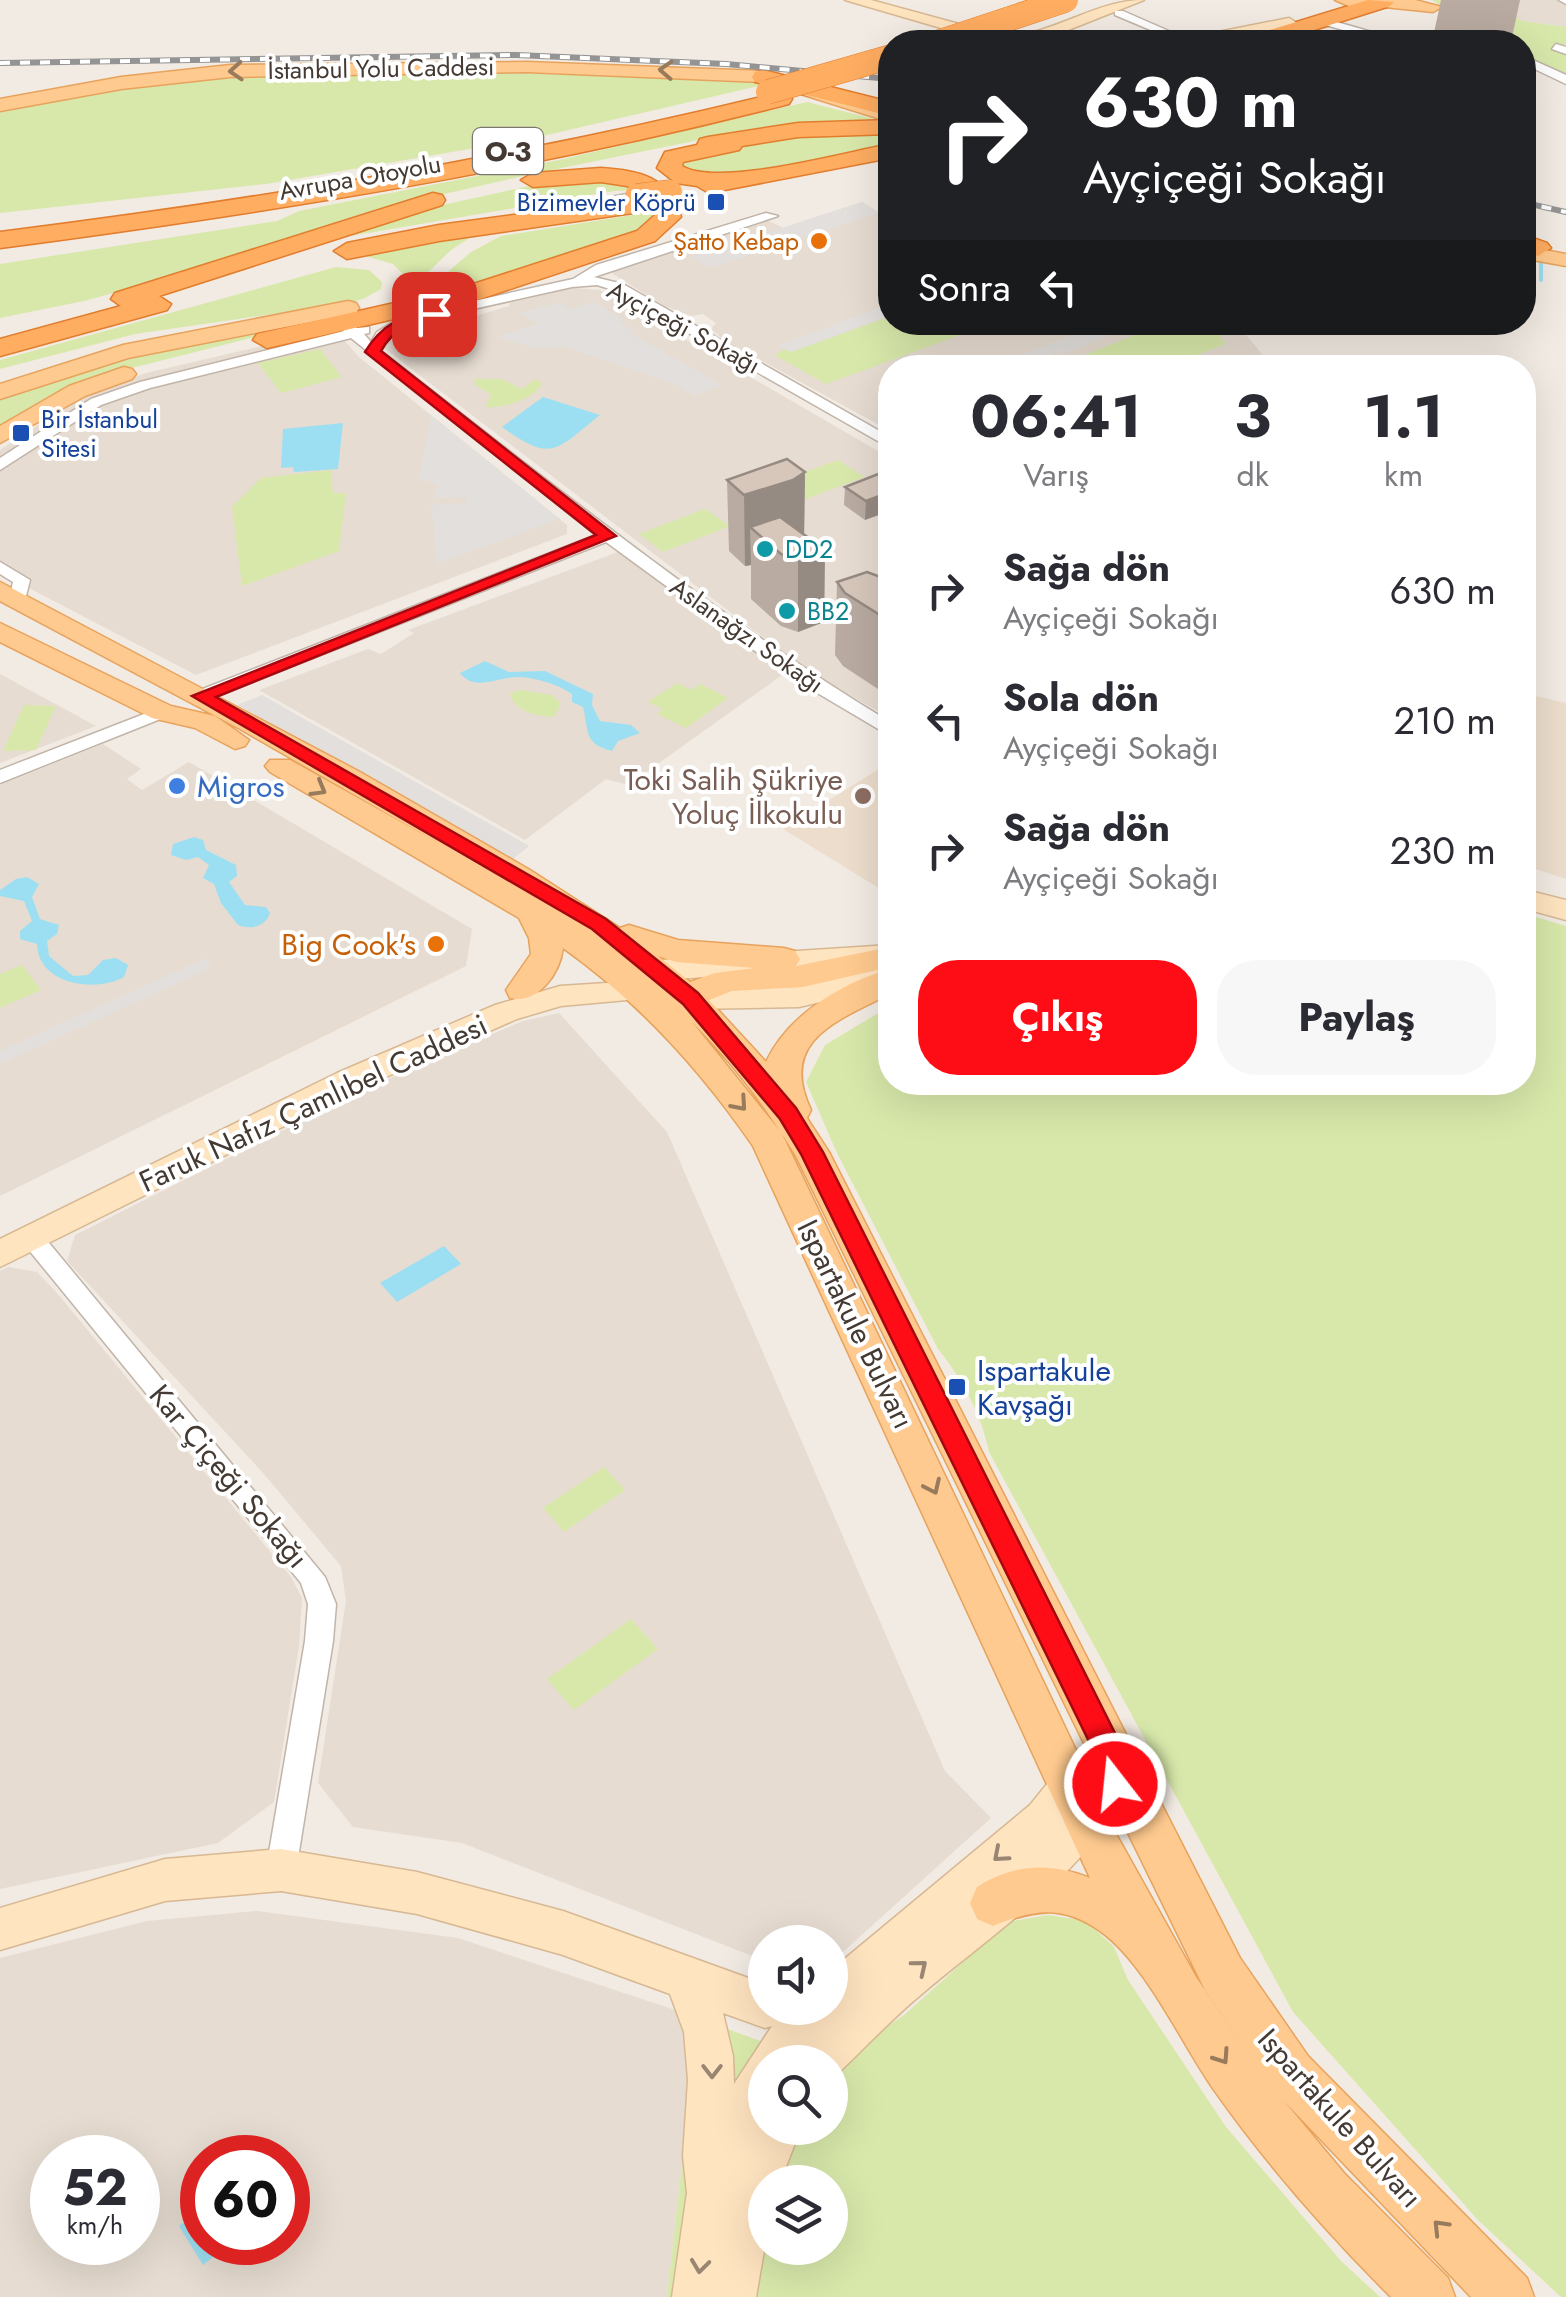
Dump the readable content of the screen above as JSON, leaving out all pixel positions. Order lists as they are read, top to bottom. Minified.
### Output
{"streets":{"highway":["O-3","Avrupa Otoyolu"],"main road":["İstanbul Yolu Caddesi","Ispartakule Bulvarı"],"street":["Ayçiçeği Sokağı","Aslanağzı Sokağı","Faruk Nafız Çamlıbel Caddesi","Kar Çiçeği Sokağı"]},"crossings":[["İstanbul Yolu Caddesi","Avrupa Otoyolu"],["Faruk Nafız Çamlıbel Caddesi","Ispartakule Bulvarı"],["Faruk Nafız Çamlıbel Caddesi","Kar Çiçeği Sokağı"]],"places":{"transit":["Bizimevler Köprü","Bir İstanbul Sitesi","Ispartakule Kavşağı"],"other":["Şatto Kebap","DD2","BB2","Migros","Toki Salih Şükriye Yoluç İlkokulu","Big Cook's"]},"page":{"turn":["630 m","Ayçiçeği Sokağı"],"then":"Sonra","eta":["06:41","Varış","3","dk","1.1","km"],"list":[{"name":"Sağa dön","note":"Ayçiçeği Sokağı","value":"630 m"},{"name":"Sola dön","note":"Ayçiçeği Sokağı","value":"210 m"},{"name":"Sağa dön","note":"Ayçiçeği Sokağı","value":"230 m"}],"buttons":["Çıkış","Paylaş"],"speed":"52 km/h","limit":"60"}}
